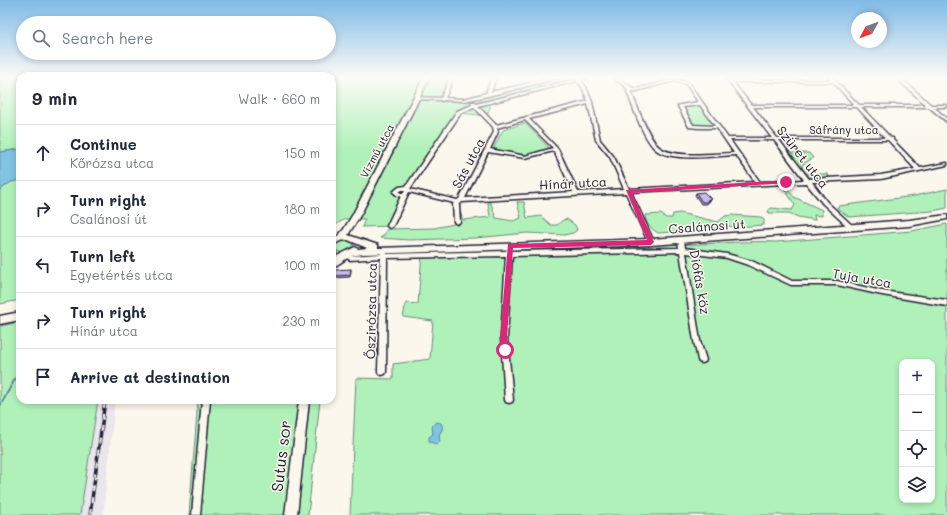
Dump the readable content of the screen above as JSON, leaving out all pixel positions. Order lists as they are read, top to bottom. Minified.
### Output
{"streets":{"street":["Sáfrány utca","Vízmű utca","Szüret utca","Sás utca","Hínár utca","Csalánosi út","Tuja utca","Diófás köz","Őszirózsa utca","Sutus sor"]},"crossings":[["Sáfrány utca","Szüret utca"],["Szüret utca","Hínár utca"],["Szüret utca","Csalánosi út"],["Sás utca","Hínár utca"],["Csalánosi út","Tuja utca"],["Csalánosi út","Diófás köz"],["Csalánosi út","Őszirózsa utca"],["Tuja utca","Diófás köz"],["Tuja utca","Őszirózsa utca"]],"north":"bottom left","page":{"search":"Search here","heading":["9 min","Walk · 660 m"],"list":[["Continue","Kőrózsa utca","150 m"],["Turn right","Csalánosi út","180 m"],["Turn left","Egyetértés utca","100 m"],["Turn right","Hínár utca","230 m"],"Arrive at destination"],"map_buttons":["+","−"]}}
